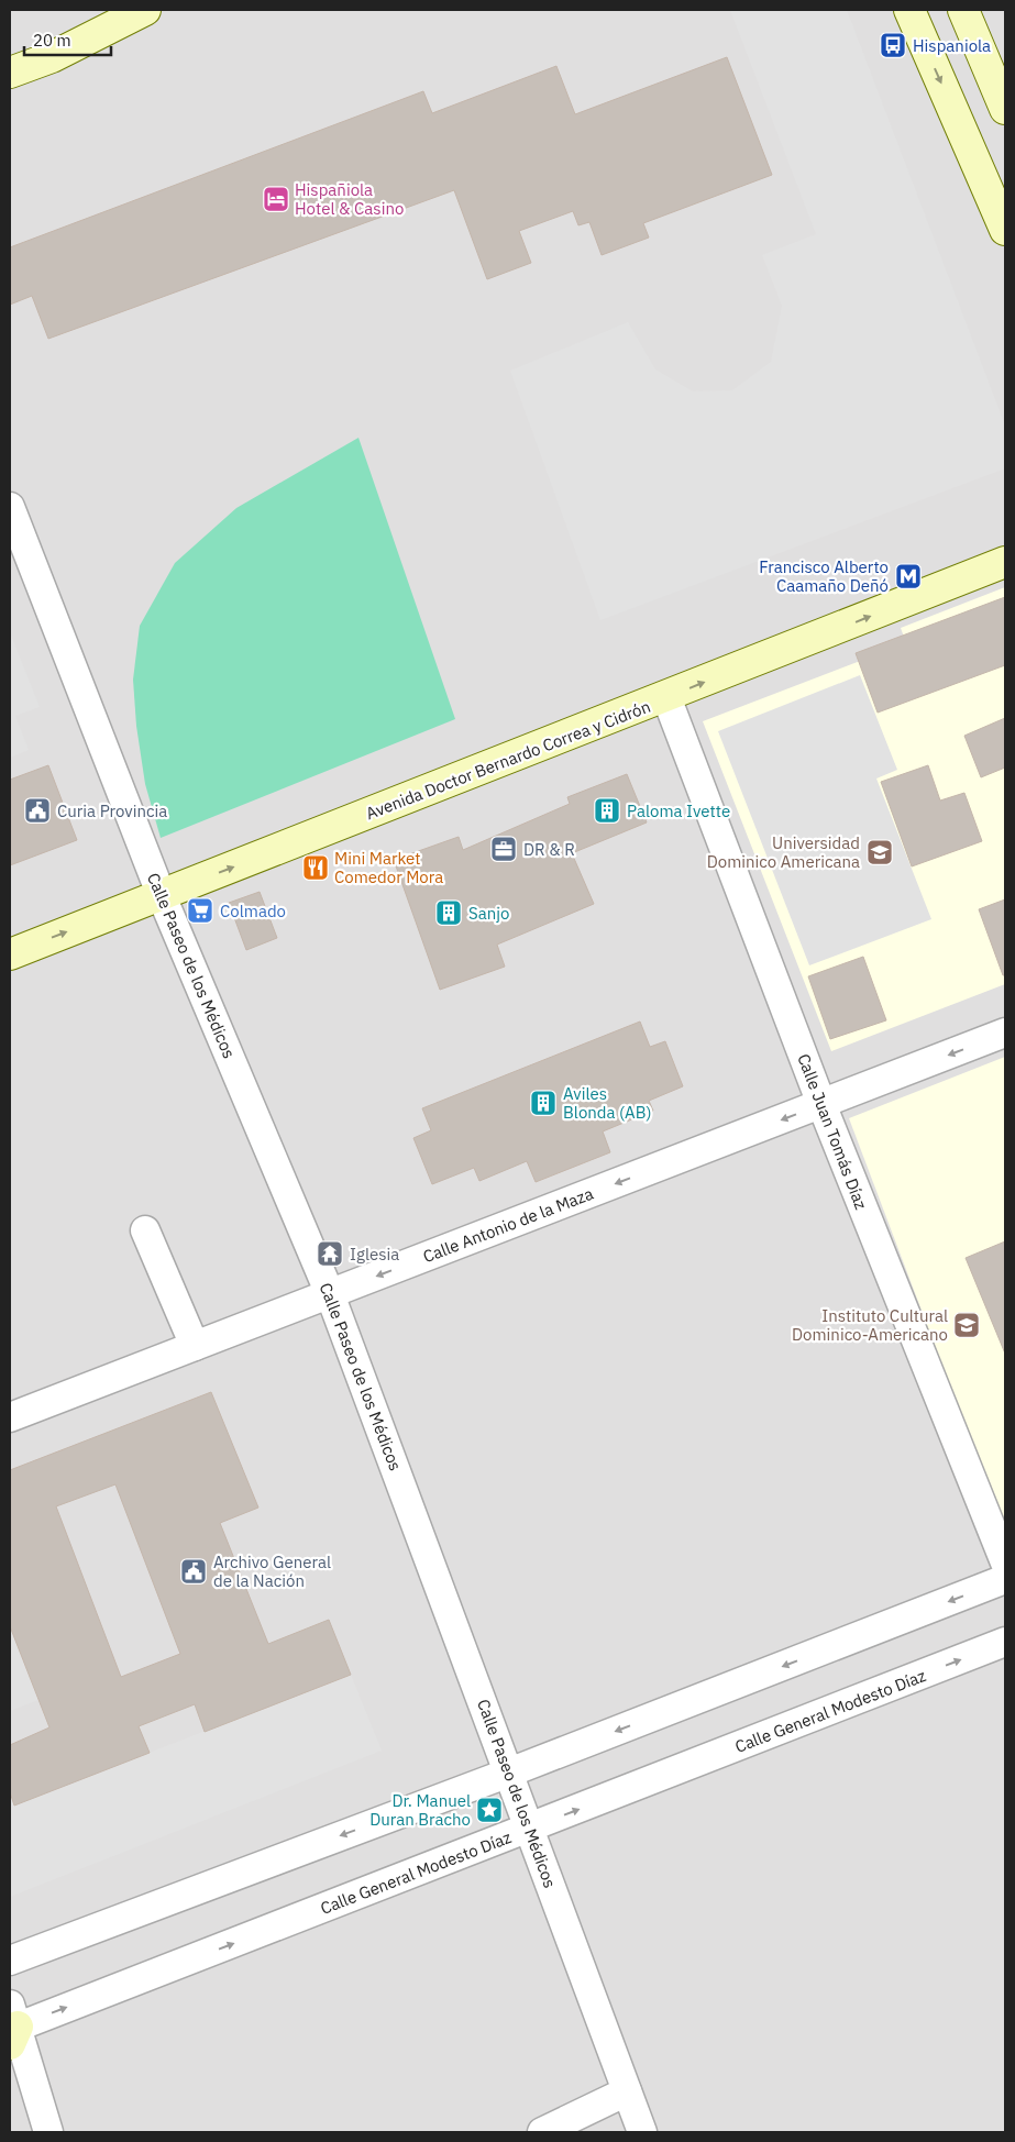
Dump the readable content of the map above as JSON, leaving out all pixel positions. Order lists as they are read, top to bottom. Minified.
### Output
{"streets":{"main road":["Avenida Doctor Bernardo Correa y Cidrón"],"street":["Calle Paseo de los Médicos","Calle Juan Tomás Díaz","Calle Antonio de la Maza","Calle General Modesto Díaz"]},"crossings":[["Avenida Doctor Bernardo Correa y Cidrón","Calle Paseo de los Médicos"],["Avenida Doctor Bernardo Correa y Cidrón","Calle Juan Tomás Díaz"],["Calle Paseo de los Médicos","Calle Antonio de la Maza"],["Calle Paseo de los Médicos","Calle General Modesto Díaz"],["Calle Juan Tomás Díaz","Calle Antonio de la Maza"]],"one_way":["Avenida Doctor Bernardo Correa y Cidrón","Calle Antonio de la Maza"],"places":{"bus stop":["Hispaniola"],"hotel":["Hispañiola Hotel & Casino"],"metro station":["Francisco Alberto Caamaño Deñó"],"public building":["Curia Provincia","Archivo General de la Nación"],"building":["Paloma Ivette","Sanjo","Aviles Blonda (AB)"],"office":["DR & R"],"school or university":["Universidad Dominico Americana","Instituto Cultural Dominico-Americano"],"restaurant":["Mini Market Comedor Mora"],"supermarket":["Colmado"],"temple":["Iglesia"],"place":["Dr. Manuel Duran Bracho"]},"scale_bar":"20 m"}
